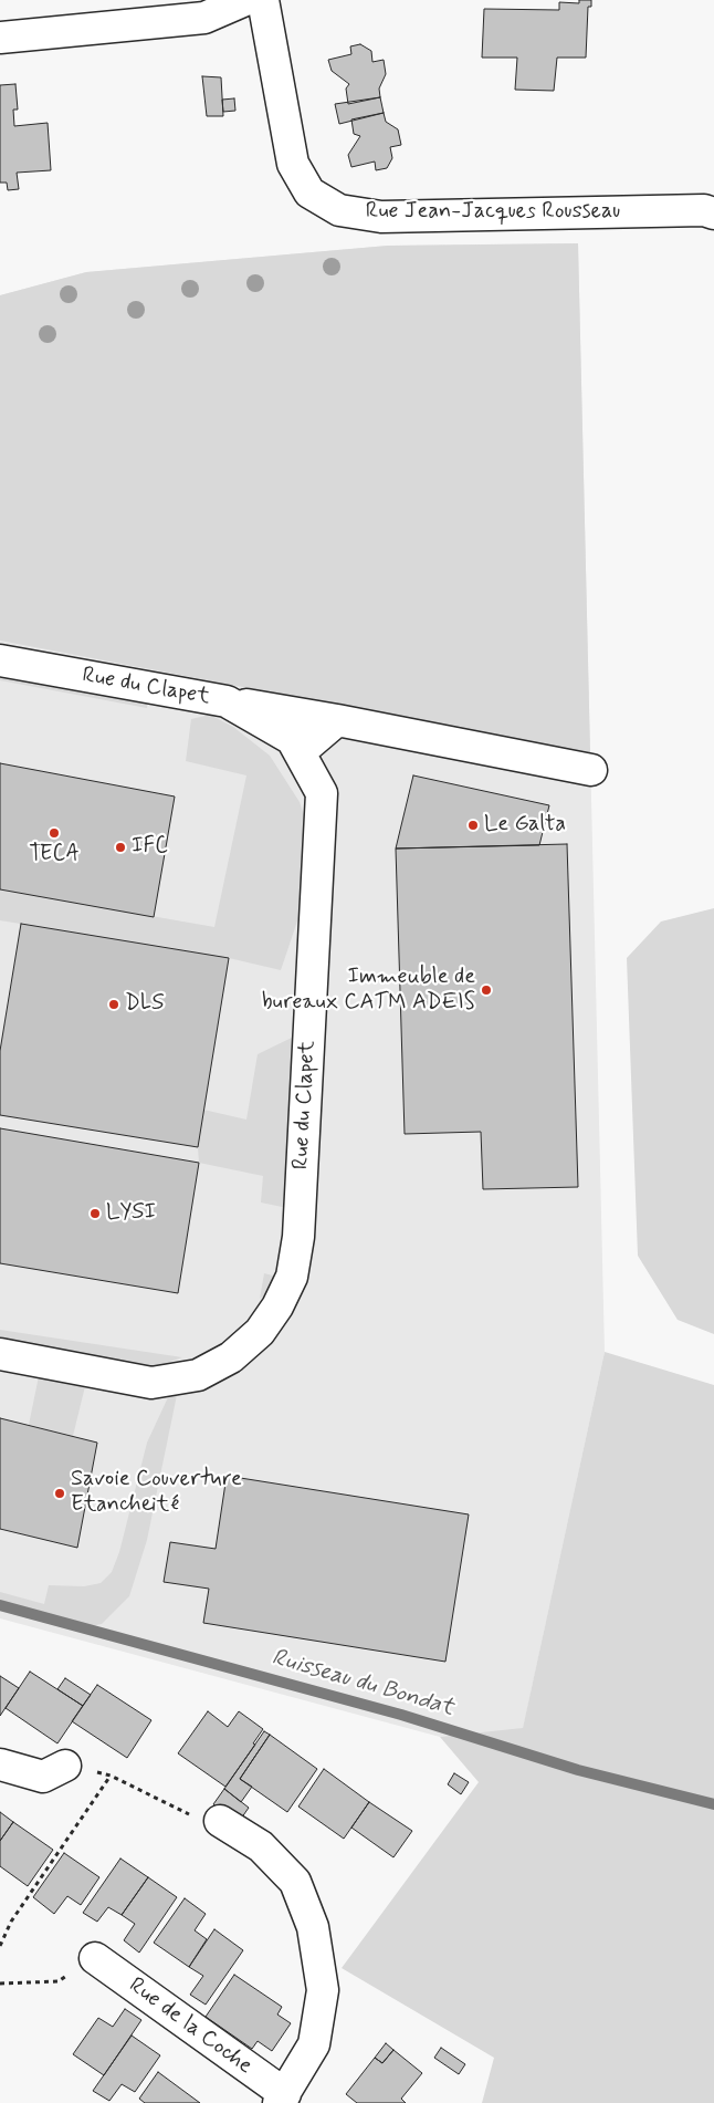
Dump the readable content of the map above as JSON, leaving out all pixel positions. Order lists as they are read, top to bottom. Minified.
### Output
{"streets":{"street":["Rue Jean-Jacques Rousseau","Rue du Clapet","Rue de la Coche"]},"water":["Ruisseau du Bondat"],"places":["Le Galta","TECA","IFC","Immeuble de bureaux CATM ADEIS","DLS","LYSI","Savoie Couverture Etancheité"]}
